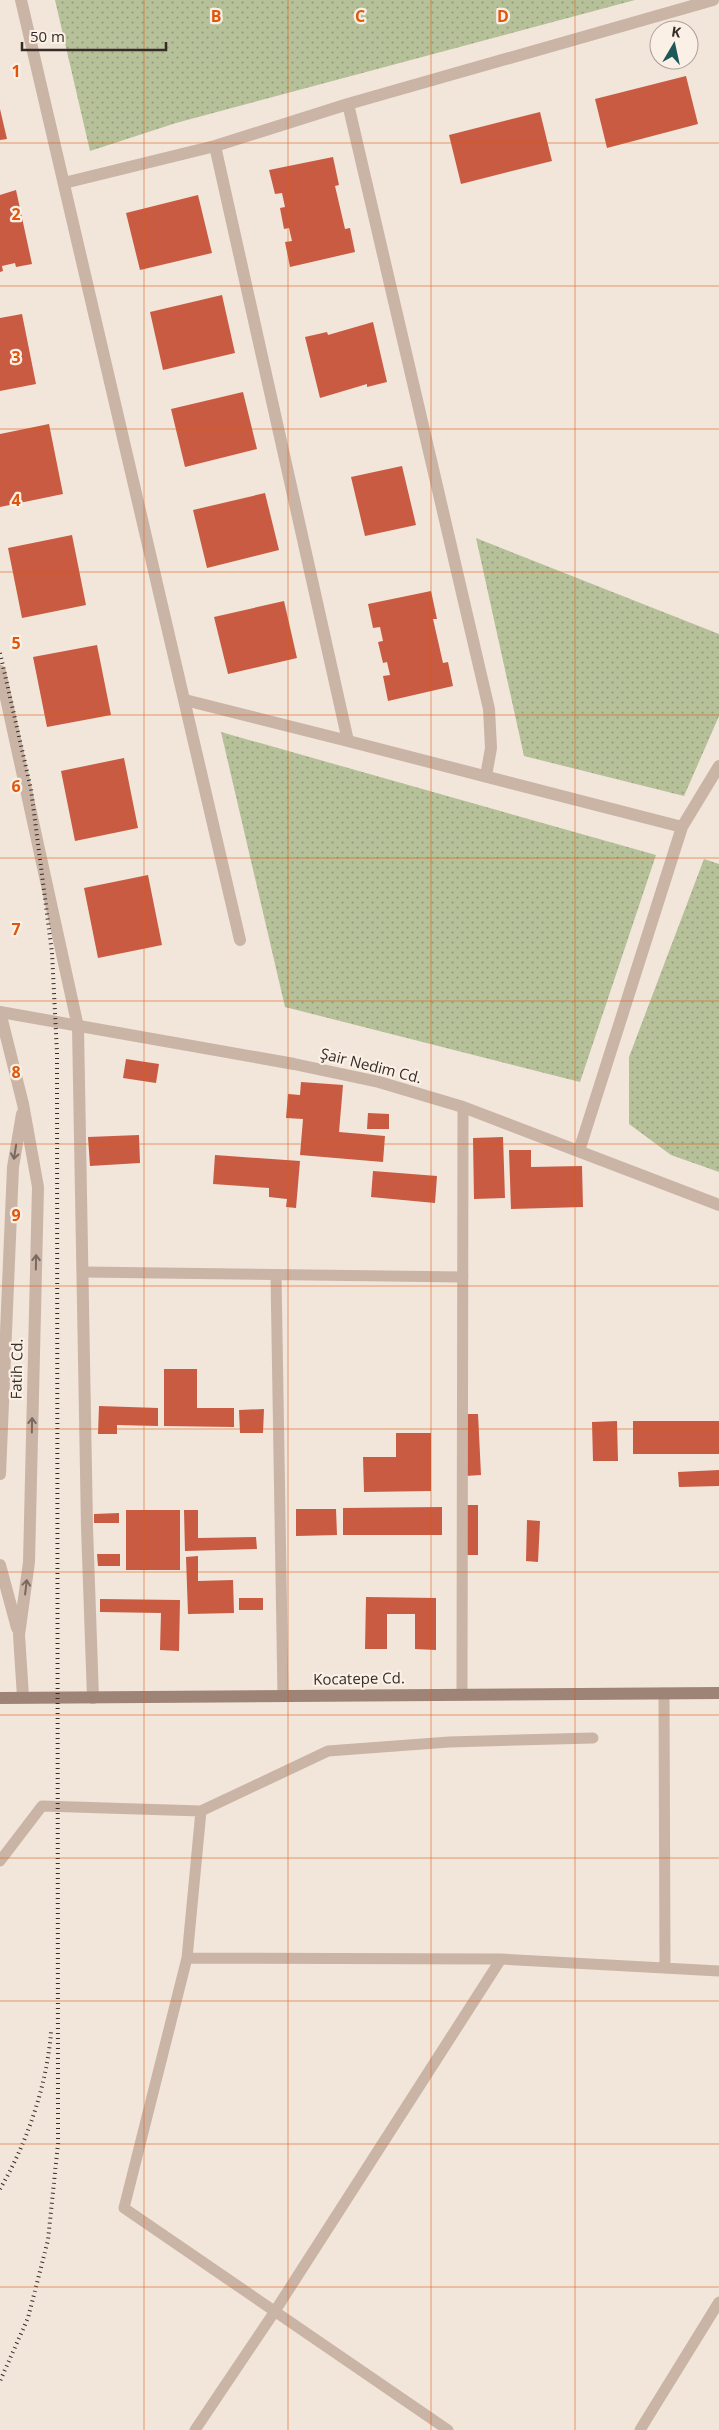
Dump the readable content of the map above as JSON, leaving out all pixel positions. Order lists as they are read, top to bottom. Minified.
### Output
{"streets":{"main road":["Kocatepe Cd."],"street":["Şair Nedim Cd.","Fatih Cd."]},"crossings":[["Şair Nedim Cd.","Fatih Cd."],["Fatih Cd.","Kocatepe Cd."]],"scale_bar":"50 m","north":"top","grid":{"columns":["B","C","D"],"rows":["1","2","3","4","5","6","7","8","9"]}}
